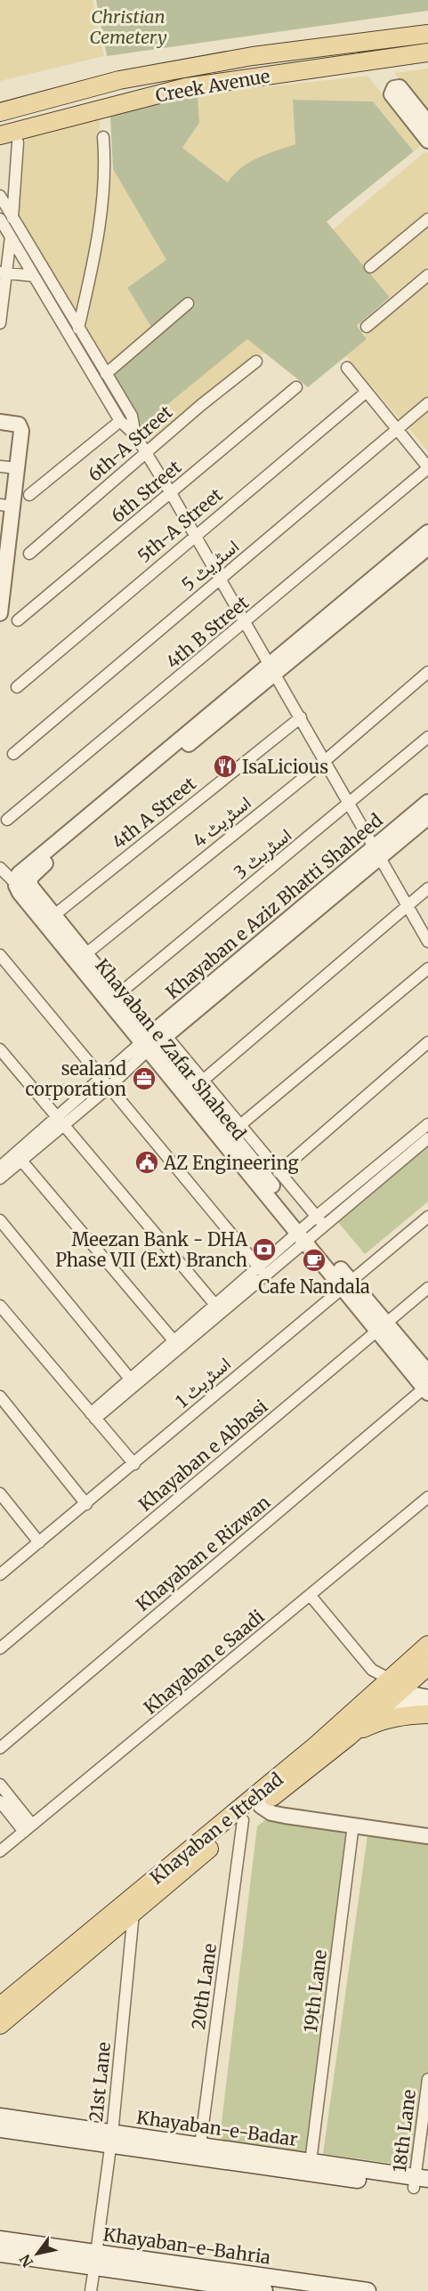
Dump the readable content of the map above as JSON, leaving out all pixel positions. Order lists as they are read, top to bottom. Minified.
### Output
{"streets":{"main road":["Creek Avenue","Khayaban e Ittehad","Khayaban-e-Badar","Khayaban-e-Bahria"],"street":["6th-A Street","6th Street","5th-A Street","اسٹریٹ 5","4th B Street","4th A Street","اسٹریٹ 4","اسٹریٹ 3","Khayaban e Aziz Bhatti Shaheed","Khayaban e Zafar Shaheed","اسٹریٹ 1","Khayaban e Abbasi","Khayaban e Rizwan","Khayaban e Saadi","20th Lane","19th Lane","21st Lane","18th Lane"]},"crossings":[["Khayaban e Aziz Bhatti Shaheed","Khayaban e Zafar Shaheed"],["Khayaban e Ittehad","20th Lane"],["Khayaban e Ittehad","21st Lane"],["20th Lane","Khayaban-e-Badar"],["19th Lane","Khayaban-e-Badar"],["21st Lane","Khayaban-e-Badar"],["21st Lane","Khayaban-e-Bahria"],["Khayaban-e-Badar","18th Lane"]],"parks":["Christian Cemetery"],"places":{"restaurant":["IsaLicious"],"office":["sealand corporation"],"public building":["AZ Engineering"],"bank":["Meezan Bank - DHA Phase VII (Ext) Branch"],"cafe":["Cafe Nandala"]},"north":"bottom left"}
